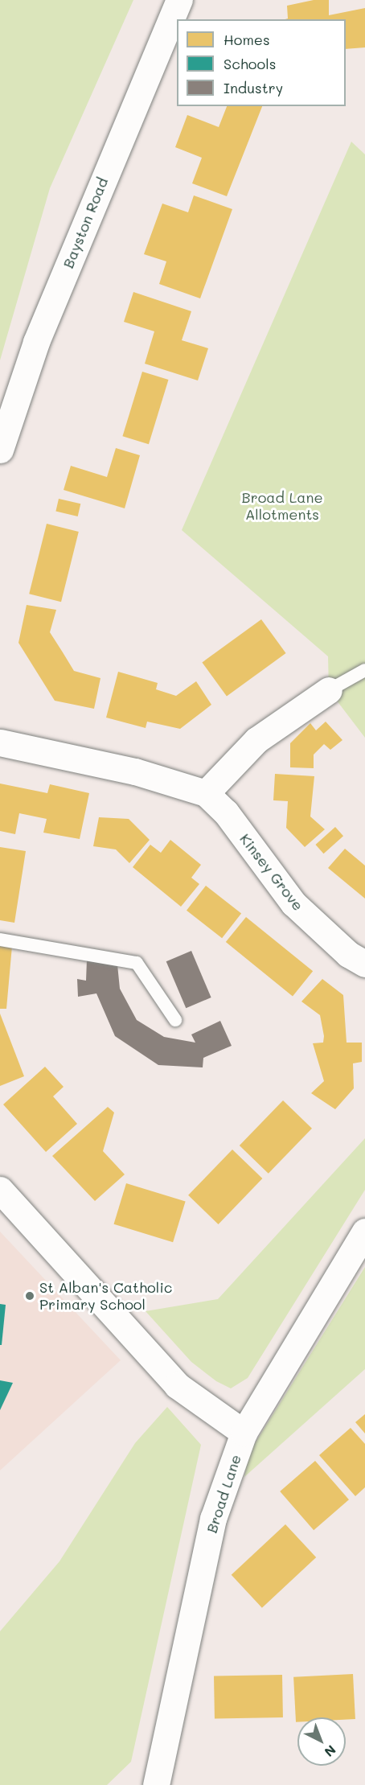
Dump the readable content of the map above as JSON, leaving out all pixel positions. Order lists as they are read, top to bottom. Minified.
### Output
{"streets":{"street":["Bayston Road","Kinsey Grove","Broad Lane"]},"parks":["Broad Lane Allotments"],"places":["St Alban's Catholic Primary School"],"legend":["Homes","Schools","Industry"],"north":"bottom right"}
